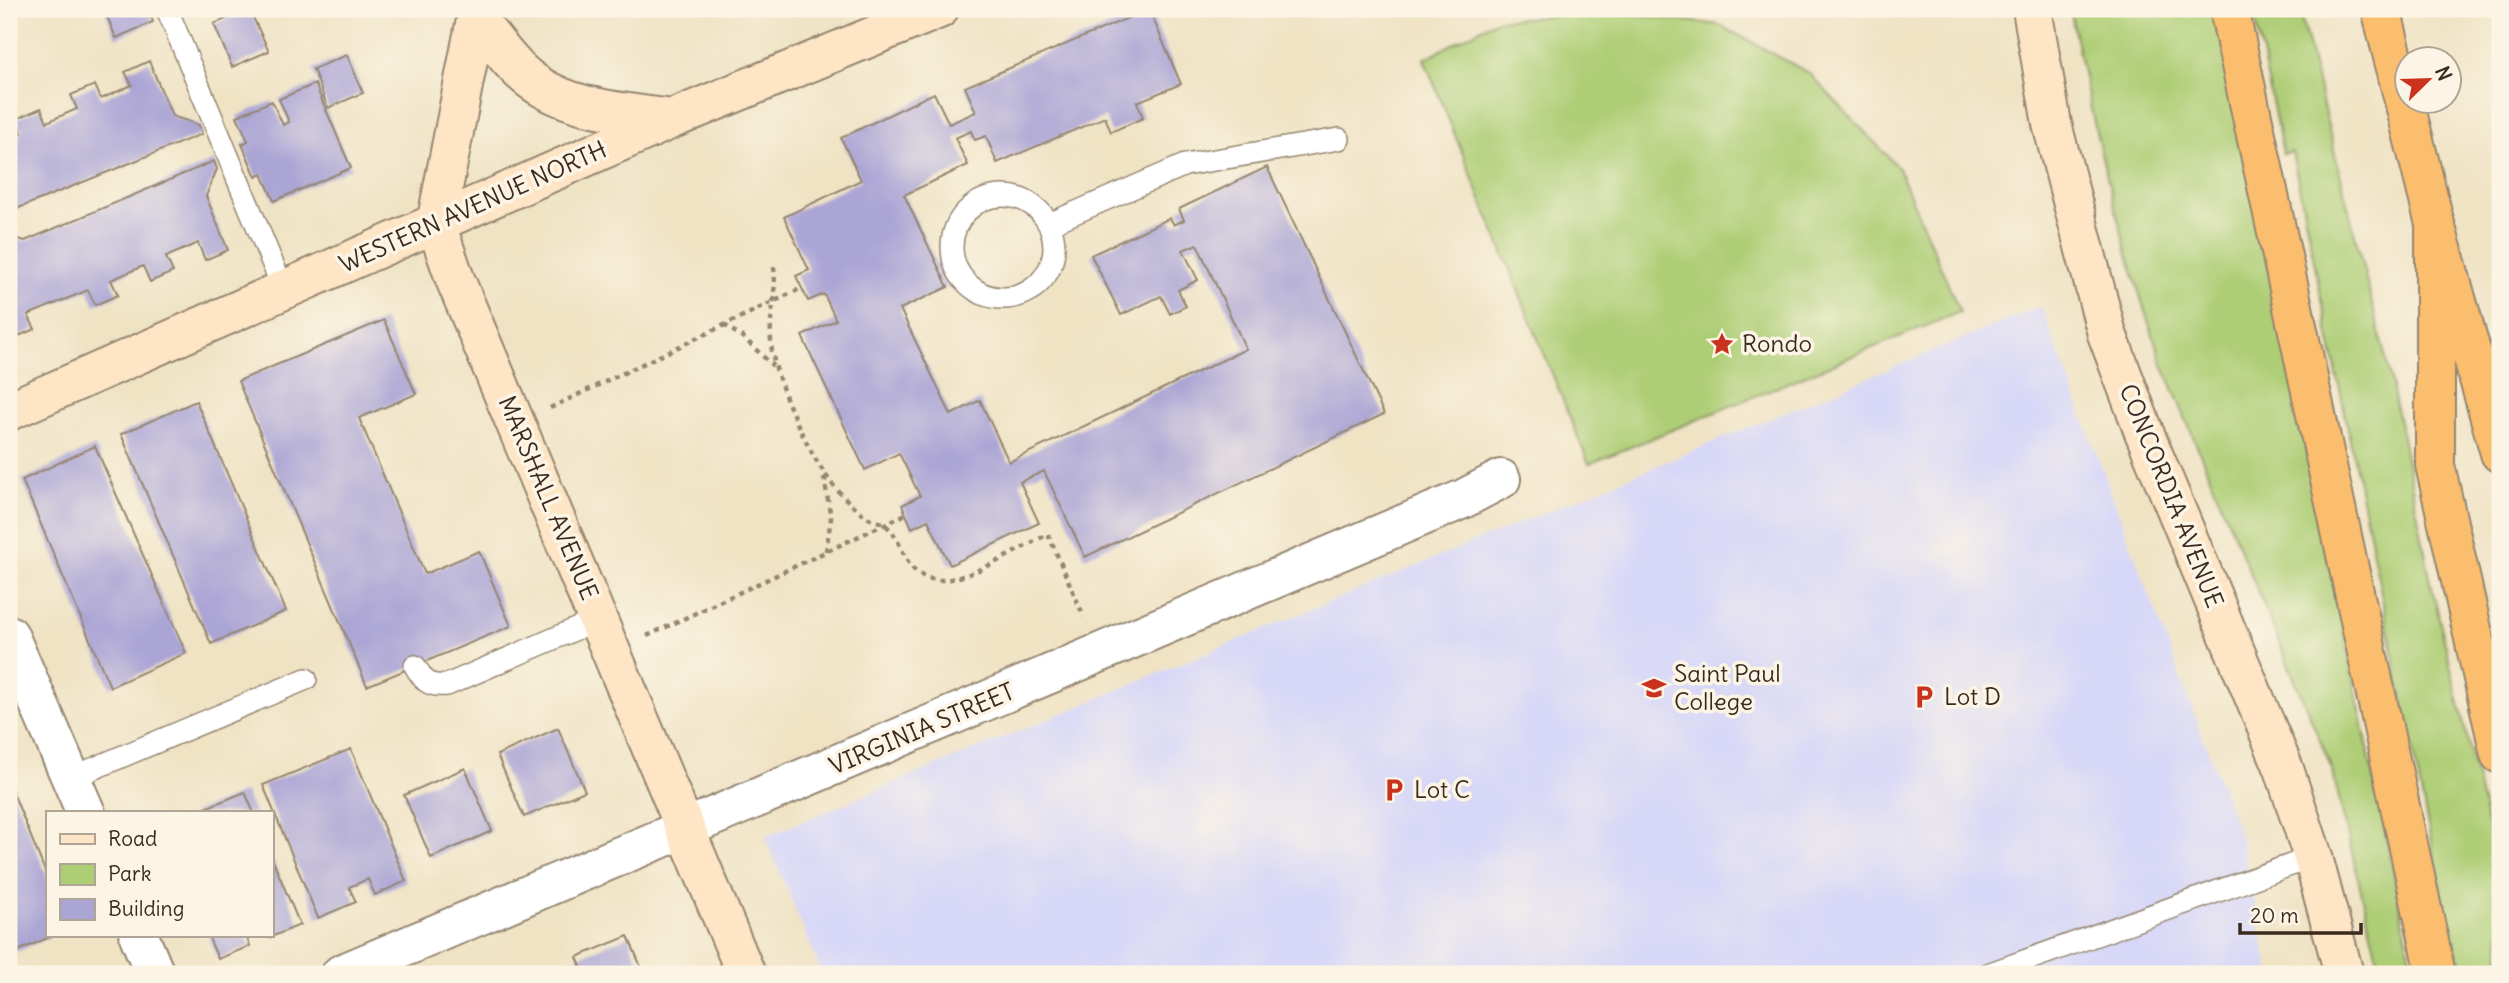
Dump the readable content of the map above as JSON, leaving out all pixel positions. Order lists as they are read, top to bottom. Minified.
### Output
{"streets":{"street":["WESTERN AVENUE NORTH","CONCORDIA AVENUE","MARSHALL AVENUE","VIRGINIA STREET"]},"crossings":[["WESTERN AVENUE NORTH","MARSHALL AVENUE"],["MARSHALL AVENUE","VIRGINIA STREET"]],"places":{"place":["Rondo"],"school or university":["Saint Paul College"],"parking":["Lot D","Lot C"]},"legend":["Road","Park","Building"],"scale_bar":"20 m","north":"top right"}
